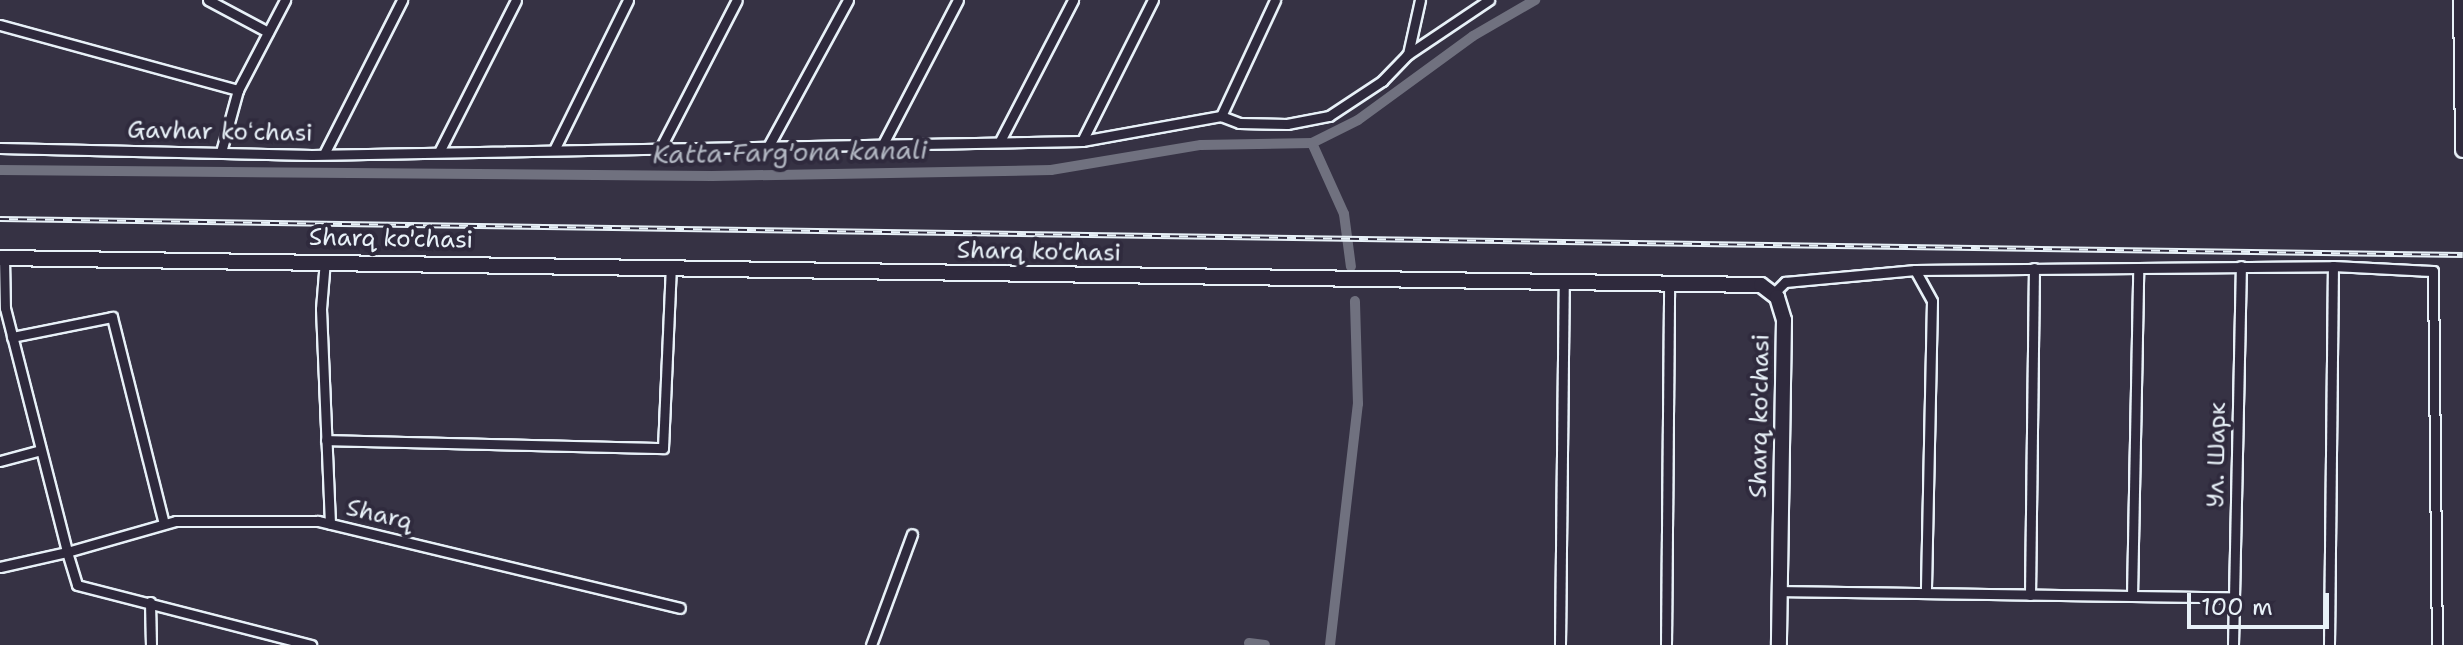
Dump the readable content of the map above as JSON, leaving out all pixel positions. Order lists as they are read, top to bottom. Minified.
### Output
{"streets":{"main road":["Sharq ko'chasi"],"street":["Gavhar koʻchasi","Ул. Шарк","Sharq"]},"water":["Katta Farg'ona kanali"],"scale_bar":"100 m"}
